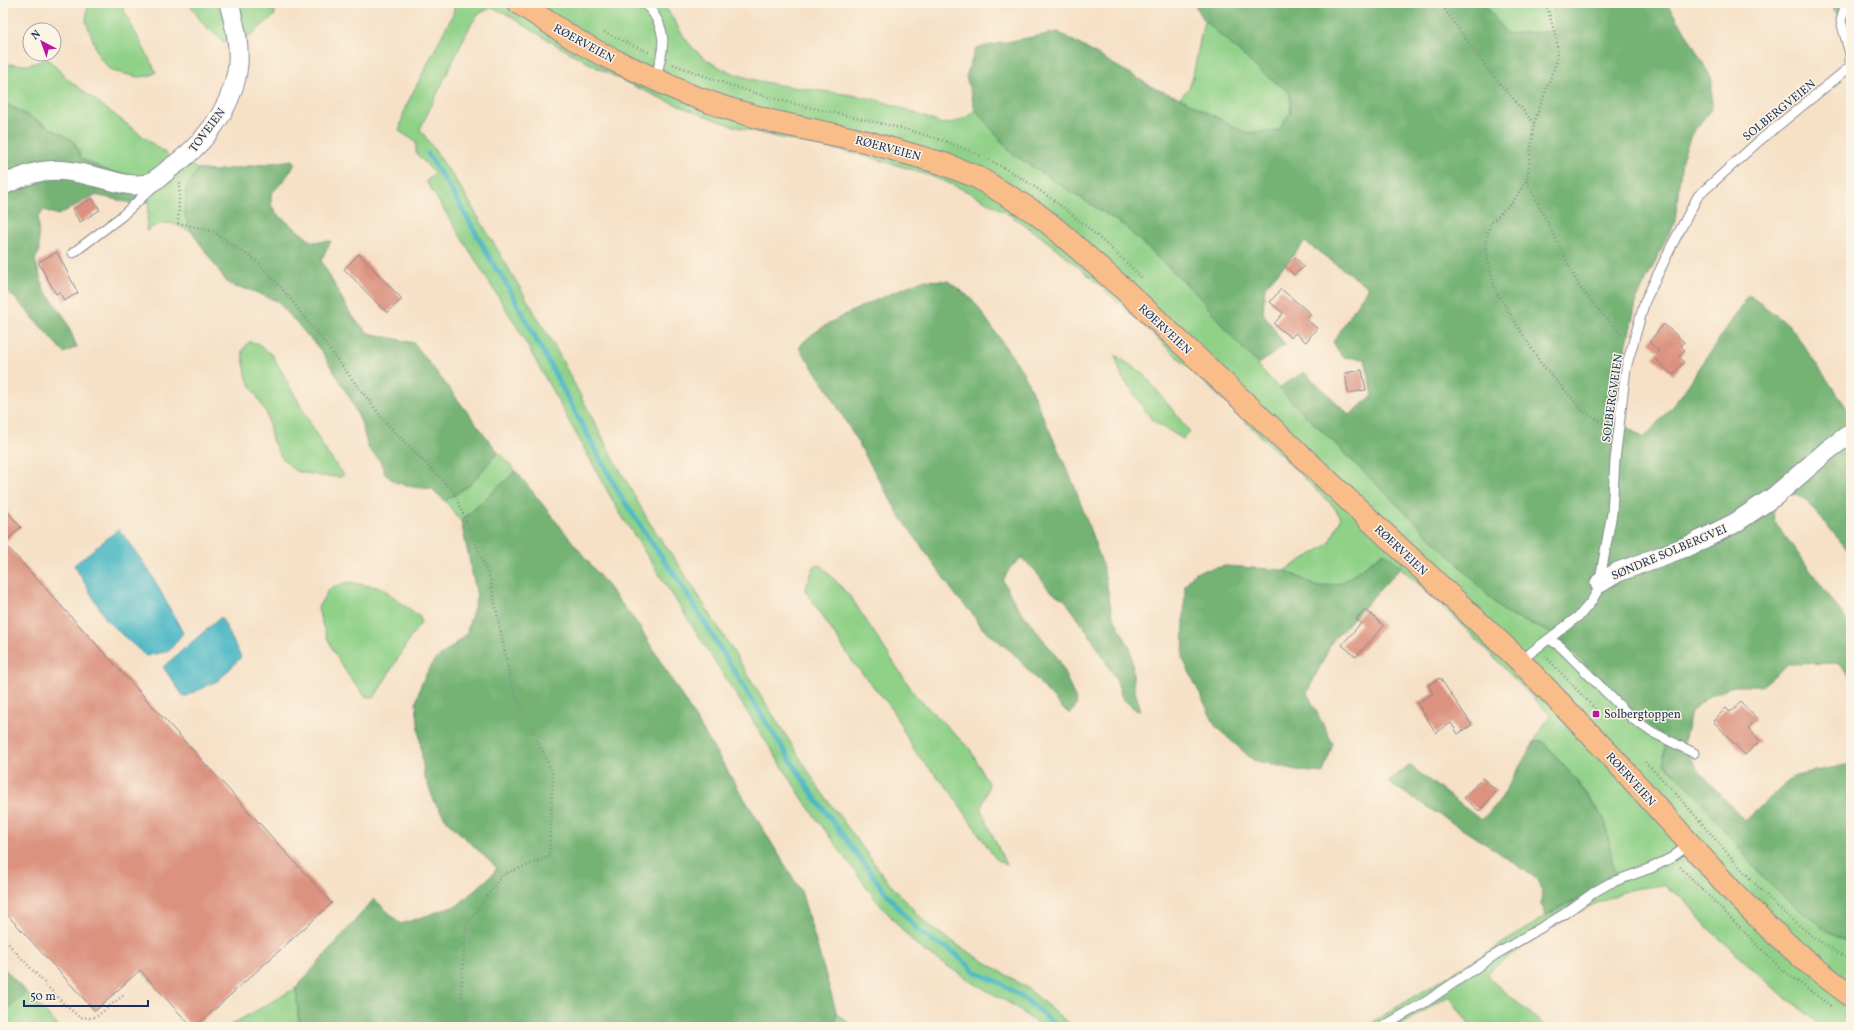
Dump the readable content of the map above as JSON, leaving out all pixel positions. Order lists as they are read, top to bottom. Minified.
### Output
{"streets":{"main road":["RØERVEIEN"],"street":["TOVEIEN","SØNDRE SOLBERGVEI"],"lane":["SOLBERGVEIEN"]},"crossings":[["RØERVEIEN","SOLBERGVEIEN"],["SOLBERGVEIEN","SØNDRE SOLBERGVEI"]],"places":{"transit":["Solbergtoppen"]},"scale_bar":"50 m","north":"top left"}
